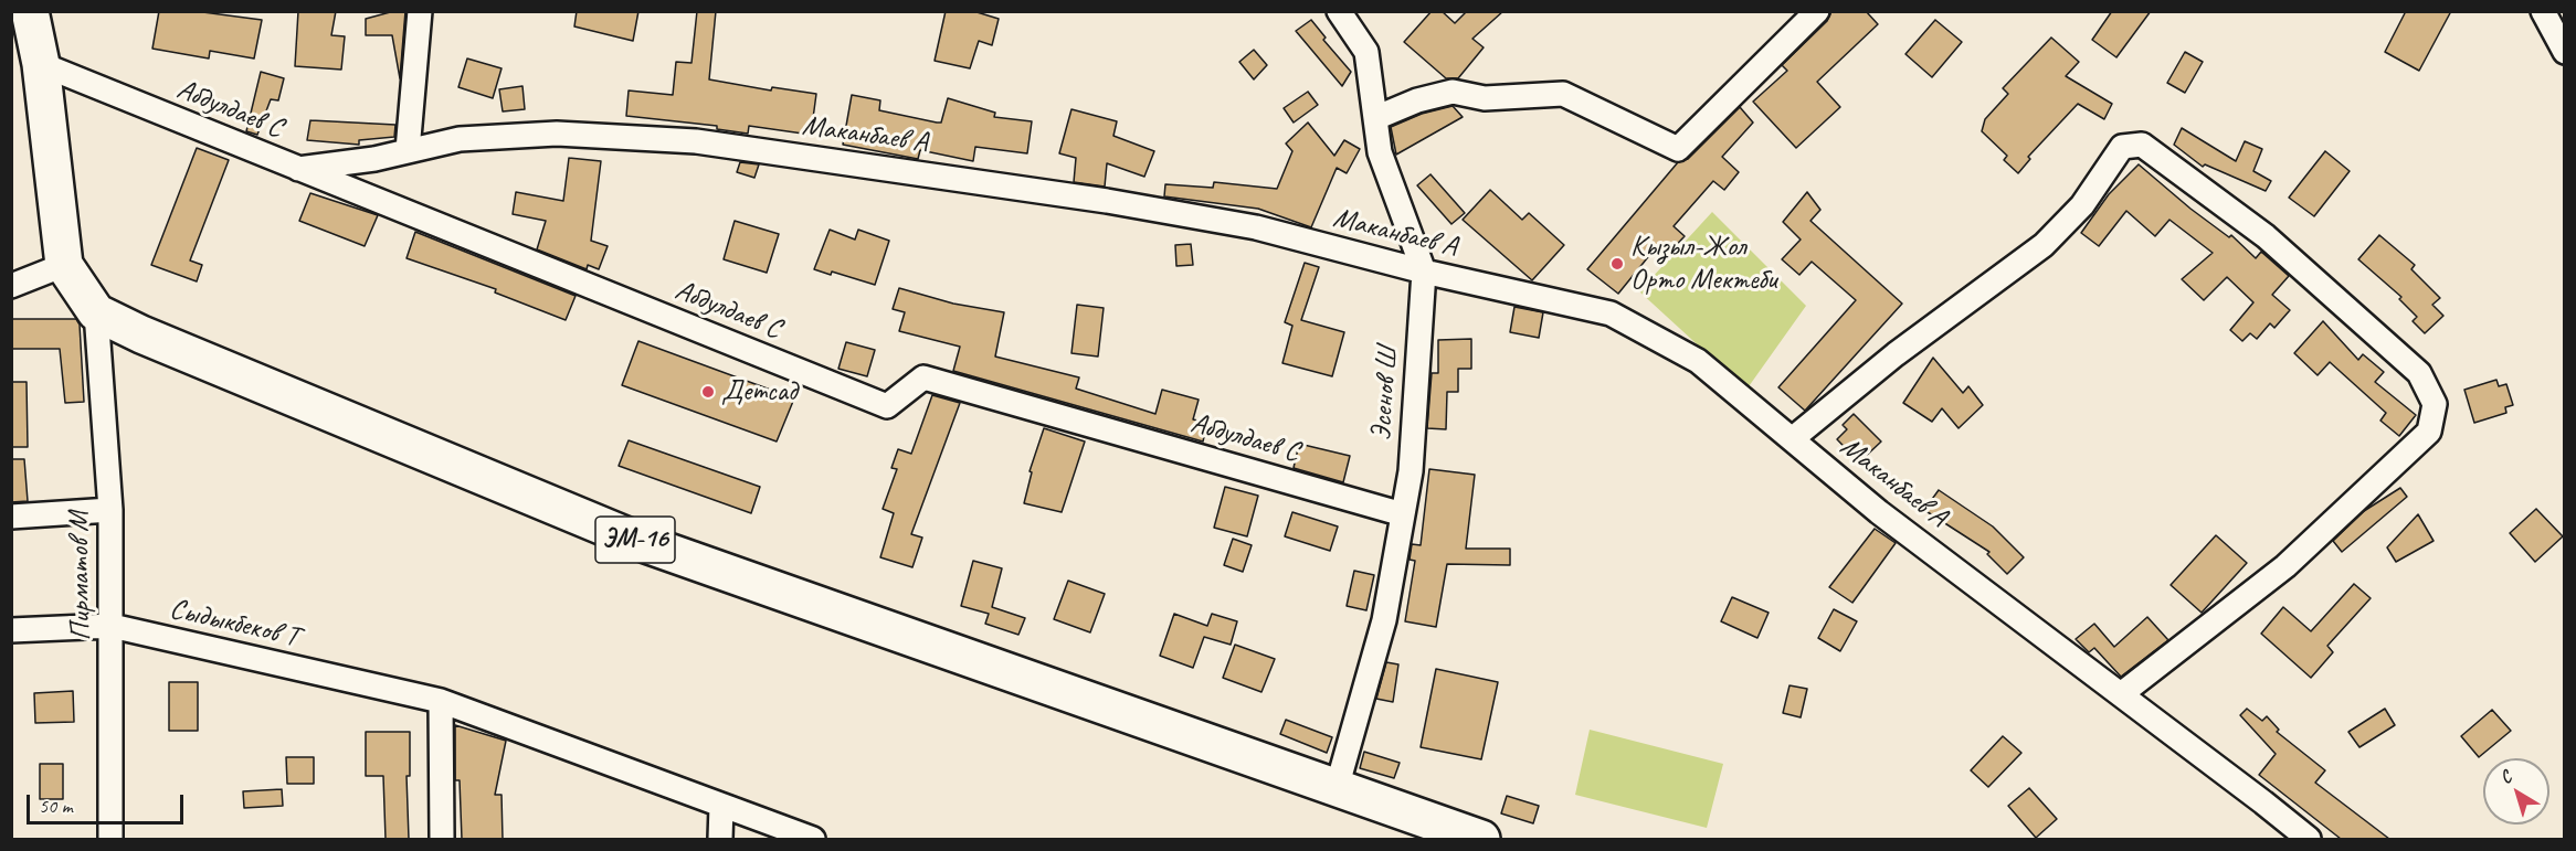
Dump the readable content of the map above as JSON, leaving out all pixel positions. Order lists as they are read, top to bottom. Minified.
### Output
{"streets":{"highway":["ЭМ-16"],"street":["Абдулдаев С","Маканбаев А","Эсенов Ш","Пирматов М","Сыдыкбеков Т"]},"crossings":[["Абдулдаев С","Маканбаев А"],["Абдулдаев С","Эсенов Ш"],["Маканбаев А","Эсенов Ш"],["Эсенов Ш","ЭМ-16"],["ЭМ-16","Пирматов М"],["Пирматов М","Сыдыкбеков Т"]],"places":["Кызыл-Жол Орто Мектеби","Детсад"],"scale_bar":"50 m","north":"top left"}
